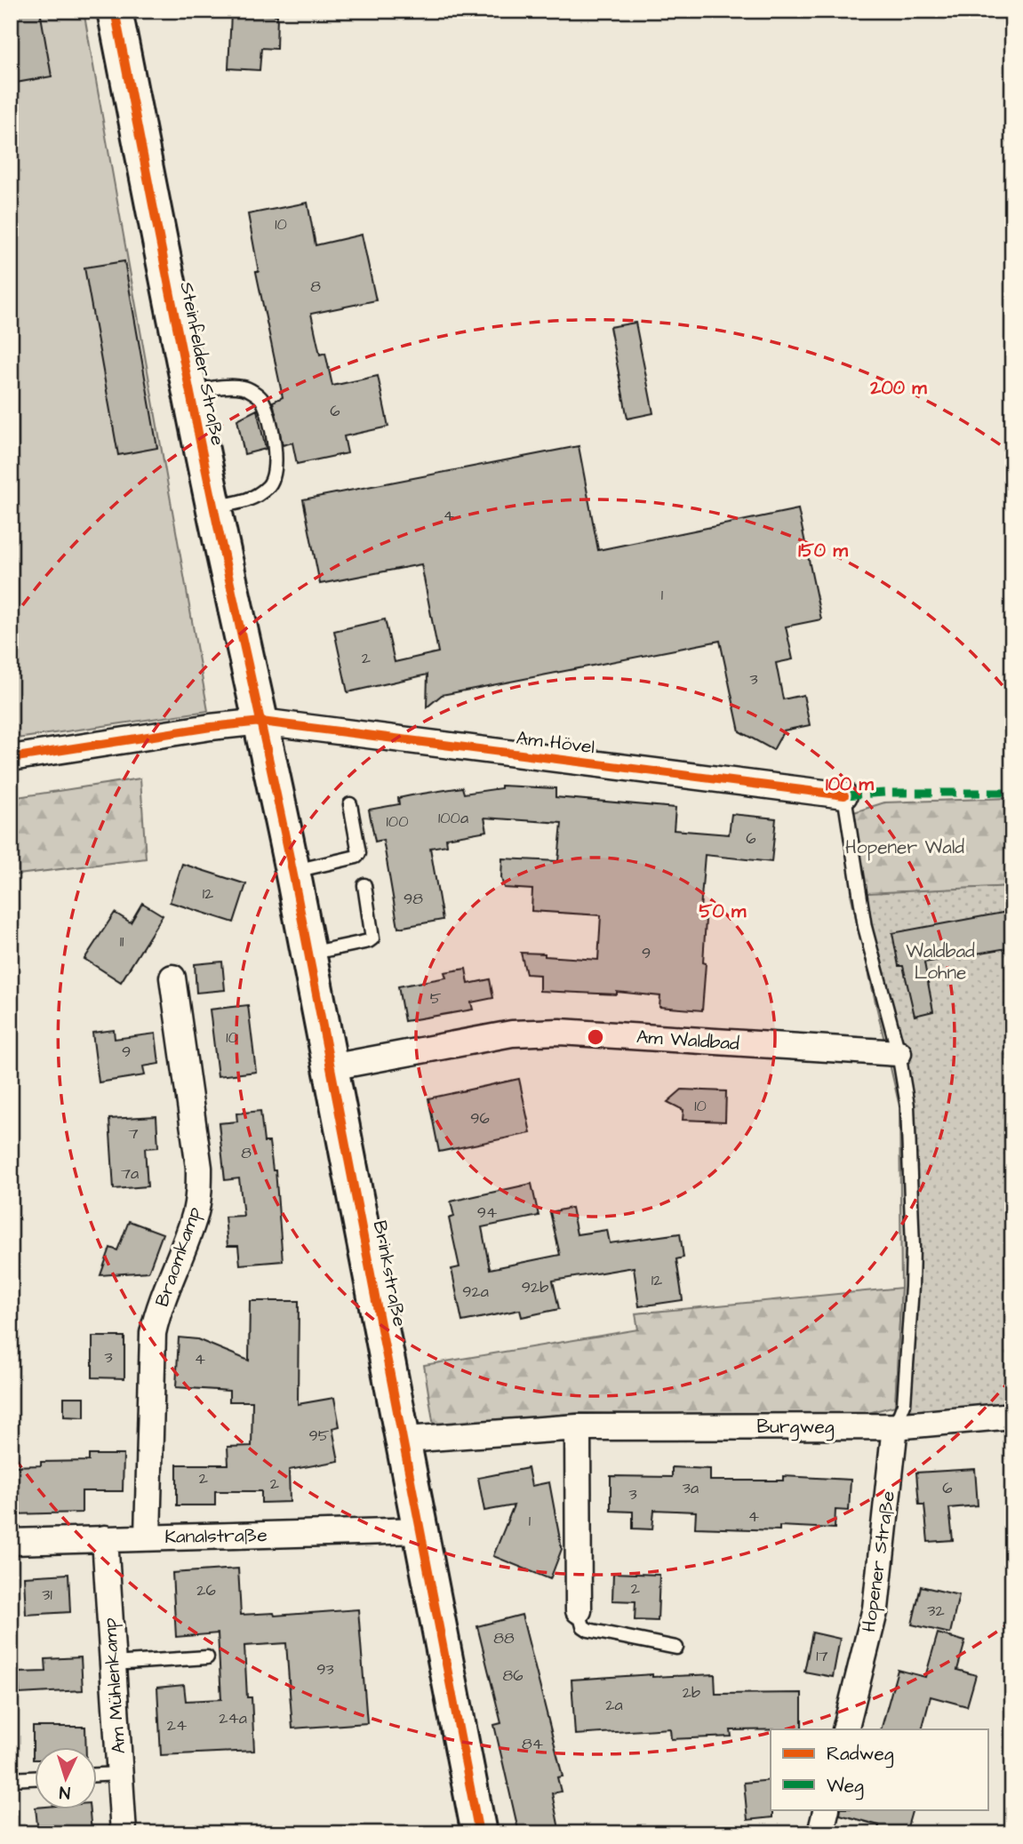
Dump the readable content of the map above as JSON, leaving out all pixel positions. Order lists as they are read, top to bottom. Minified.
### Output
{"streets":{"street":["Steinfelder Straße","Am Hövel","Am Waldbad","Braomkamp","Brinkstraße","Burgweg","Kanalstraße","Hopener Straße","Am Mühlenkamp"]},"crossings":[["Steinfelder Straße","Am Hövel"],["Steinfelder Straße","Brinkstraße"],["Am Hövel","Brinkstraße"],["Am Waldbad","Brinkstraße"],["Braomkamp","Kanalstraße"],["Brinkstraße","Burgweg"],["Brinkstraße","Kanalstraße"],["Burgweg","Hopener Straße"],["Kanalstraße","Am Mühlenkamp"]],"parks":["Hopener Wald","Waldbad Lohne"],"house_numbers":["10","8","6","4","1","2","3","100a","100","6","12","98","11","9","5","10","9","10","96","7","8","7a","94","12","92b","92a","3","4","95","2","2","3a","6","3","4","1","2","26","31","32","88","17","93","86","2b","2a","24a","24","84"],"legend":["Radweg","Weg"],"north":"bottom","rings":["200 m","150 m","100 m","50 m"]}
